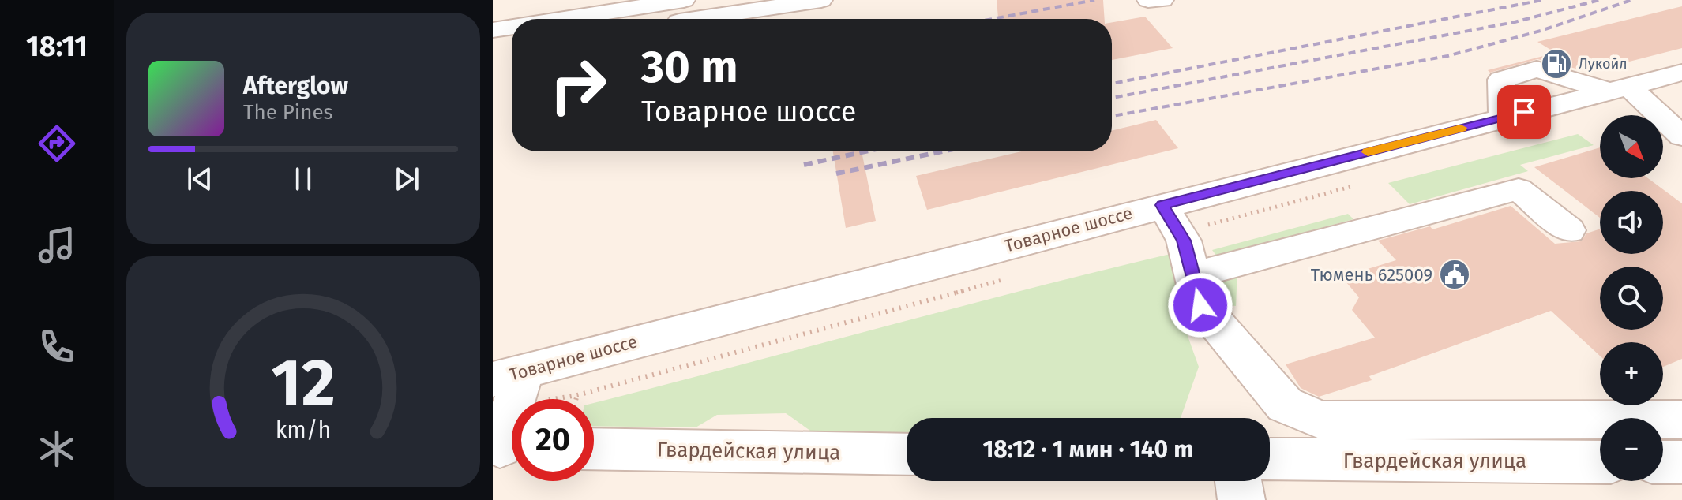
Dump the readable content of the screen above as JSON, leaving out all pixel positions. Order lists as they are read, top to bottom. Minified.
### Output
{"streets":{"street":["Товарное шоссе","Гвардейская улица"]},"places":{"fuel station":["Лукойл"],"public building":["Тюмень 625009"]},"north":"bottom right","page":{"tabs":"18:11","turn":["30 m","Товарное шоссе"],"song":["Afterglow","The Pines"],"map_buttons":["+","−"],"limit":"20","trip":"18:12 · 1 мин · 140 m","gauge":["12","km/h"]}}
